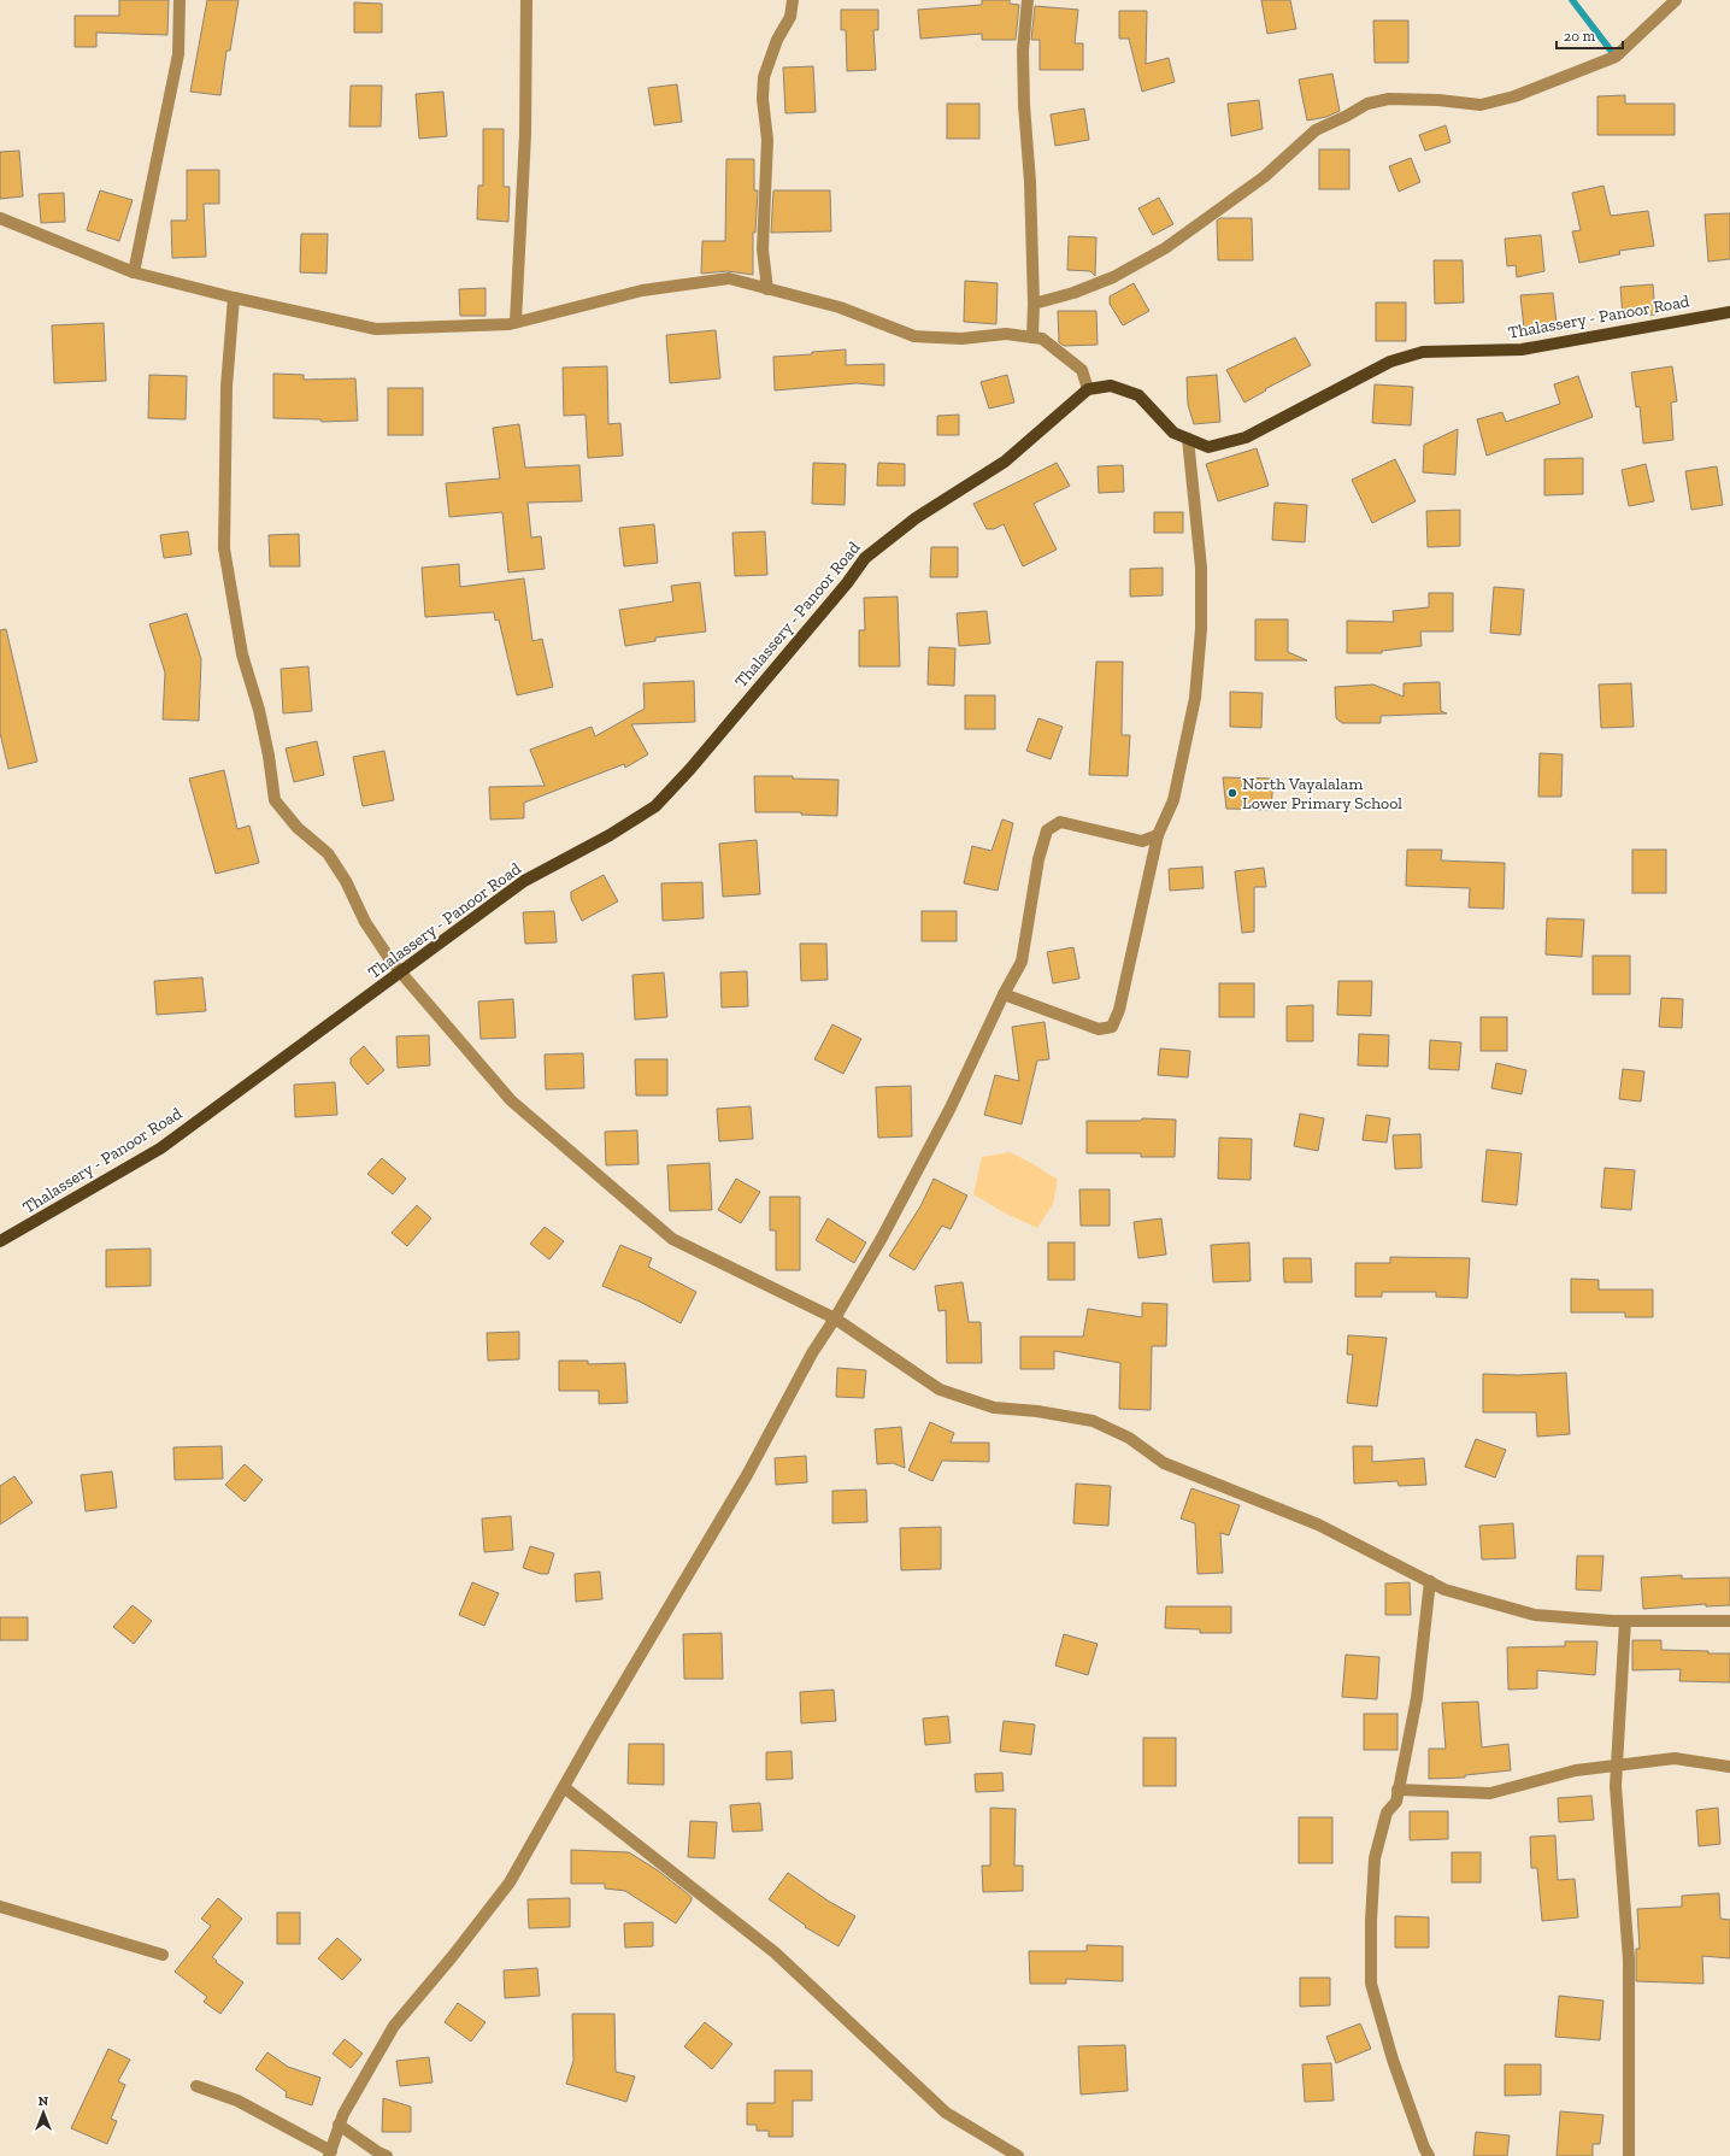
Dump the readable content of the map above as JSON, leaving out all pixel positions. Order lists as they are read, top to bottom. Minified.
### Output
{"streets":{"main road":["Thalassery - Panoor Road"]},"places":["North Vayalalam Lower Primary School"],"scale_bar":"20 m","north":"top"}
